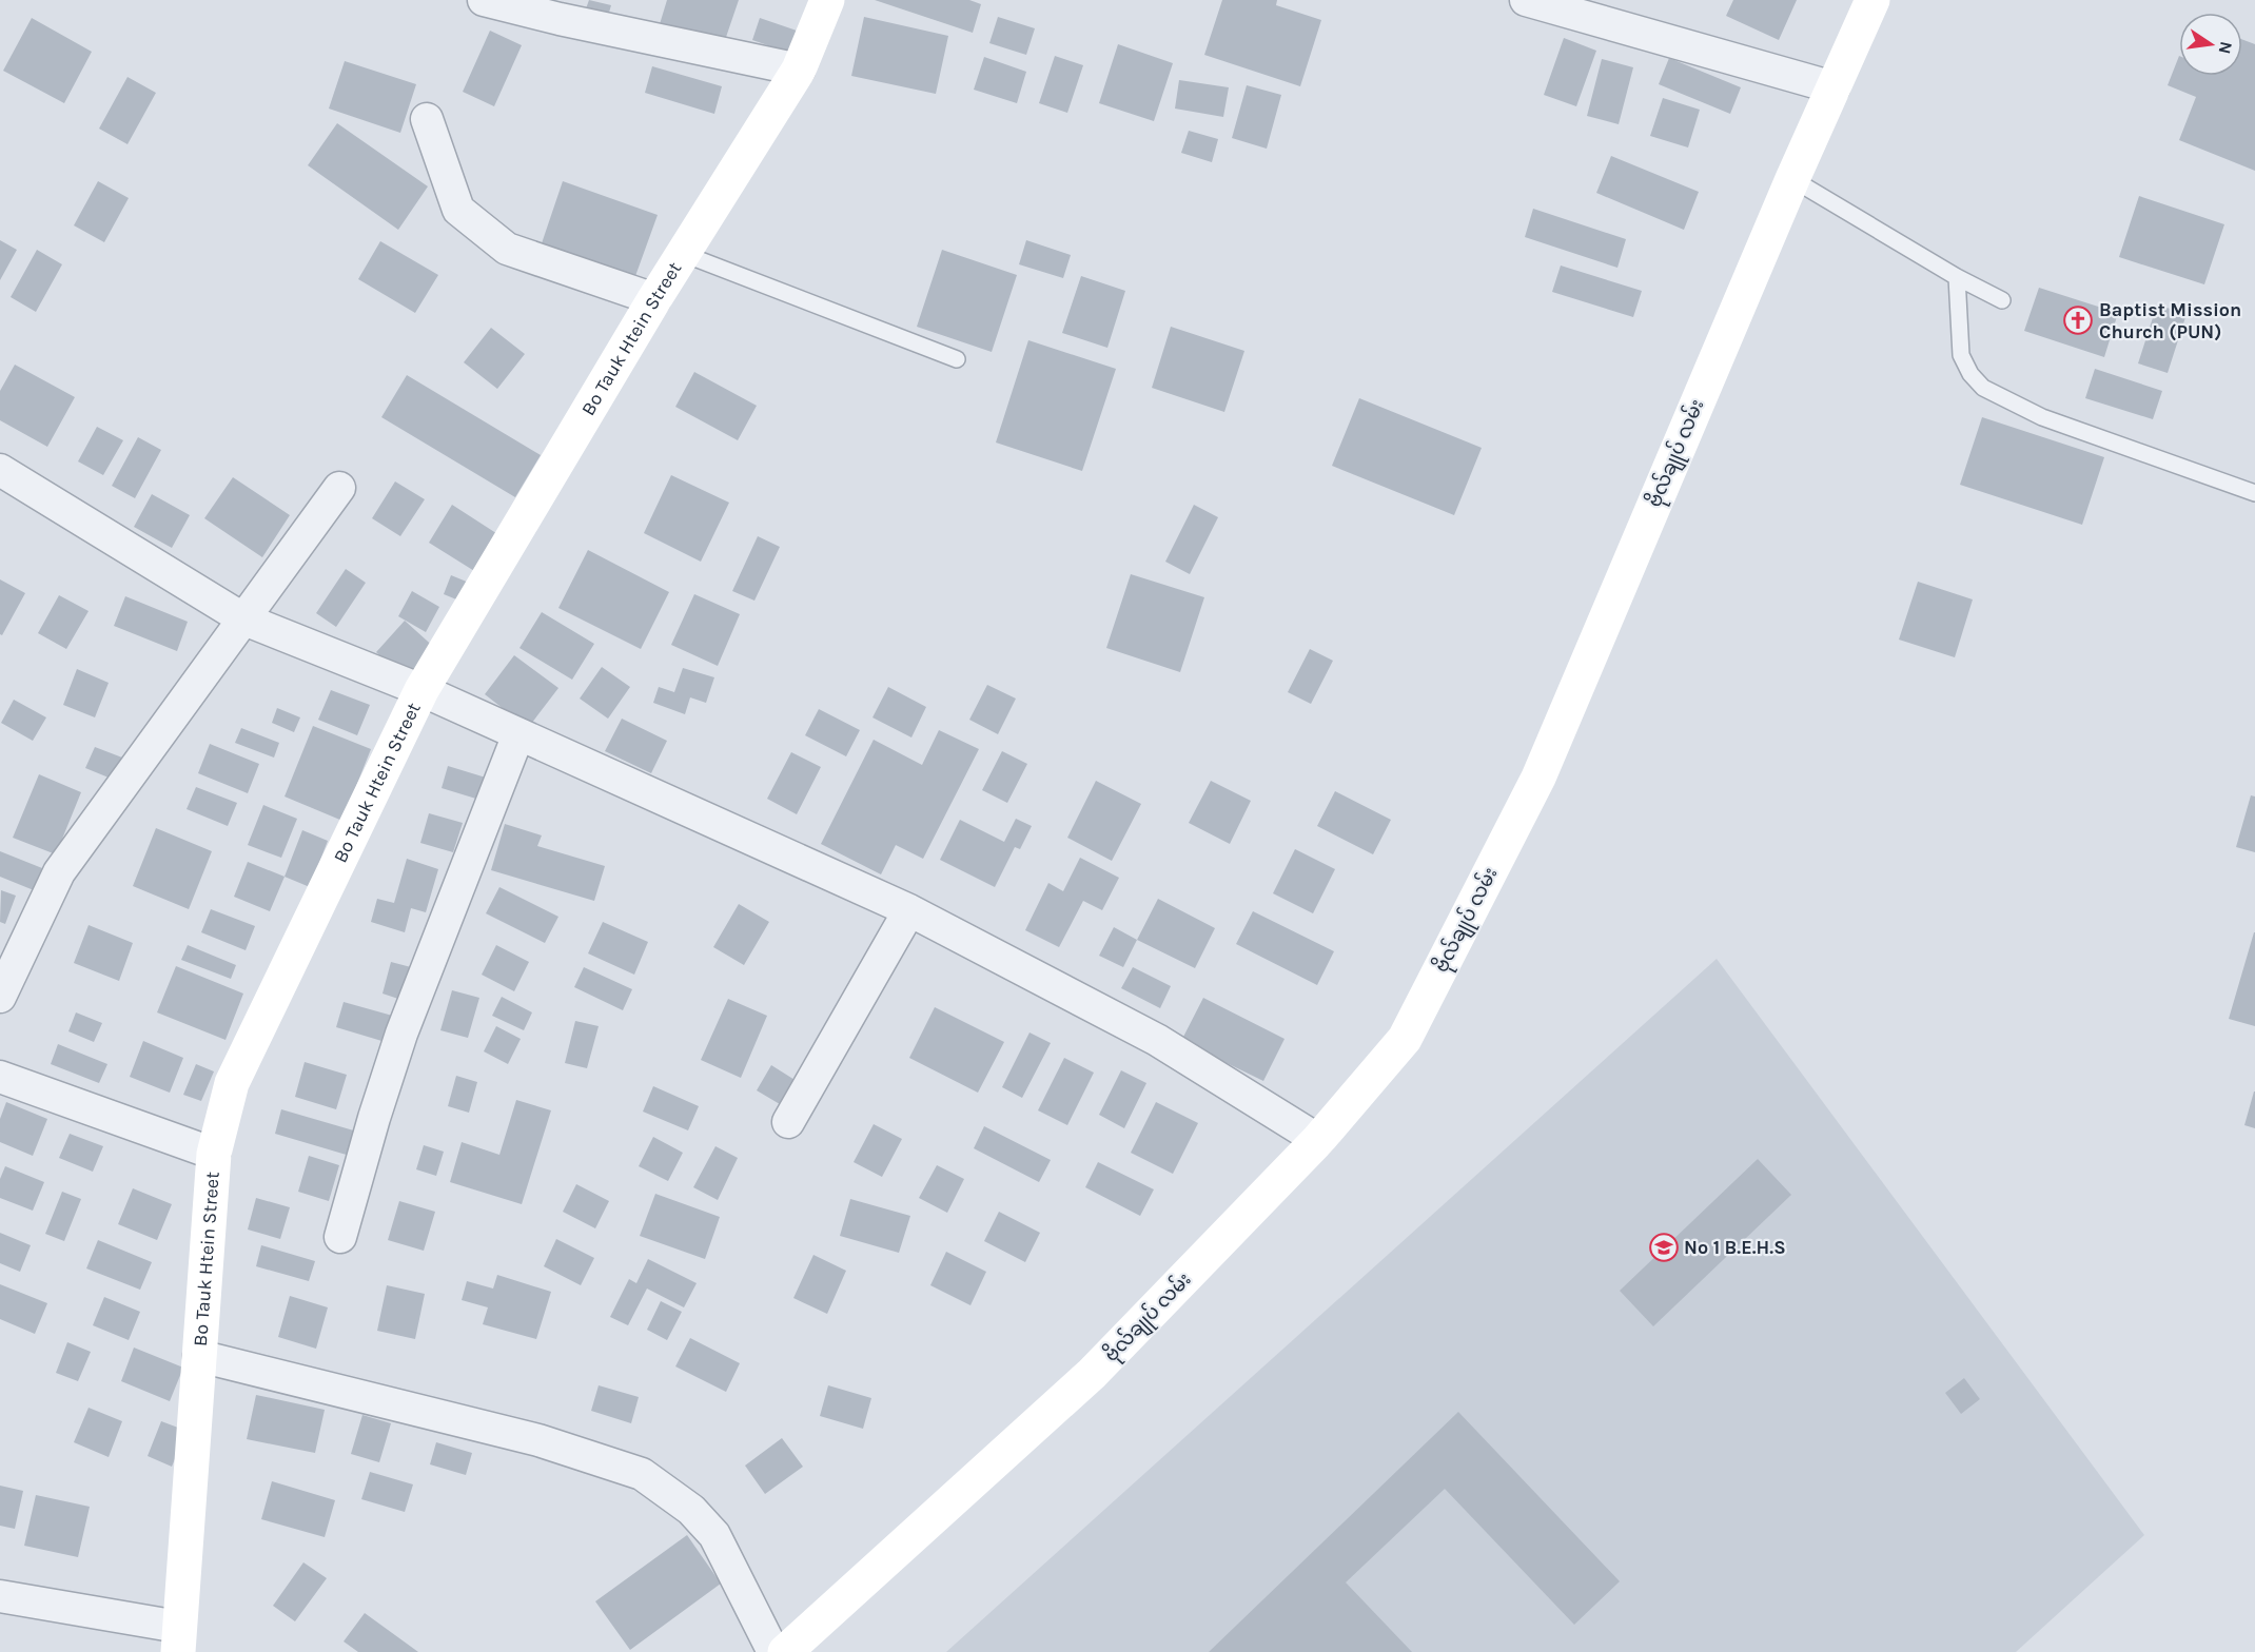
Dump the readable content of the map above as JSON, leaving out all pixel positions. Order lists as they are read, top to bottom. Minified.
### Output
{"streets":{"main road":["Bo Tauk Htein Street","ဗိုလ်ချုပ် လမ်း"]},"places":{"church":["Baptist Mission Church (PUN)"],"school or university":["No 1 B.E.H.S"]},"north":"right"}
